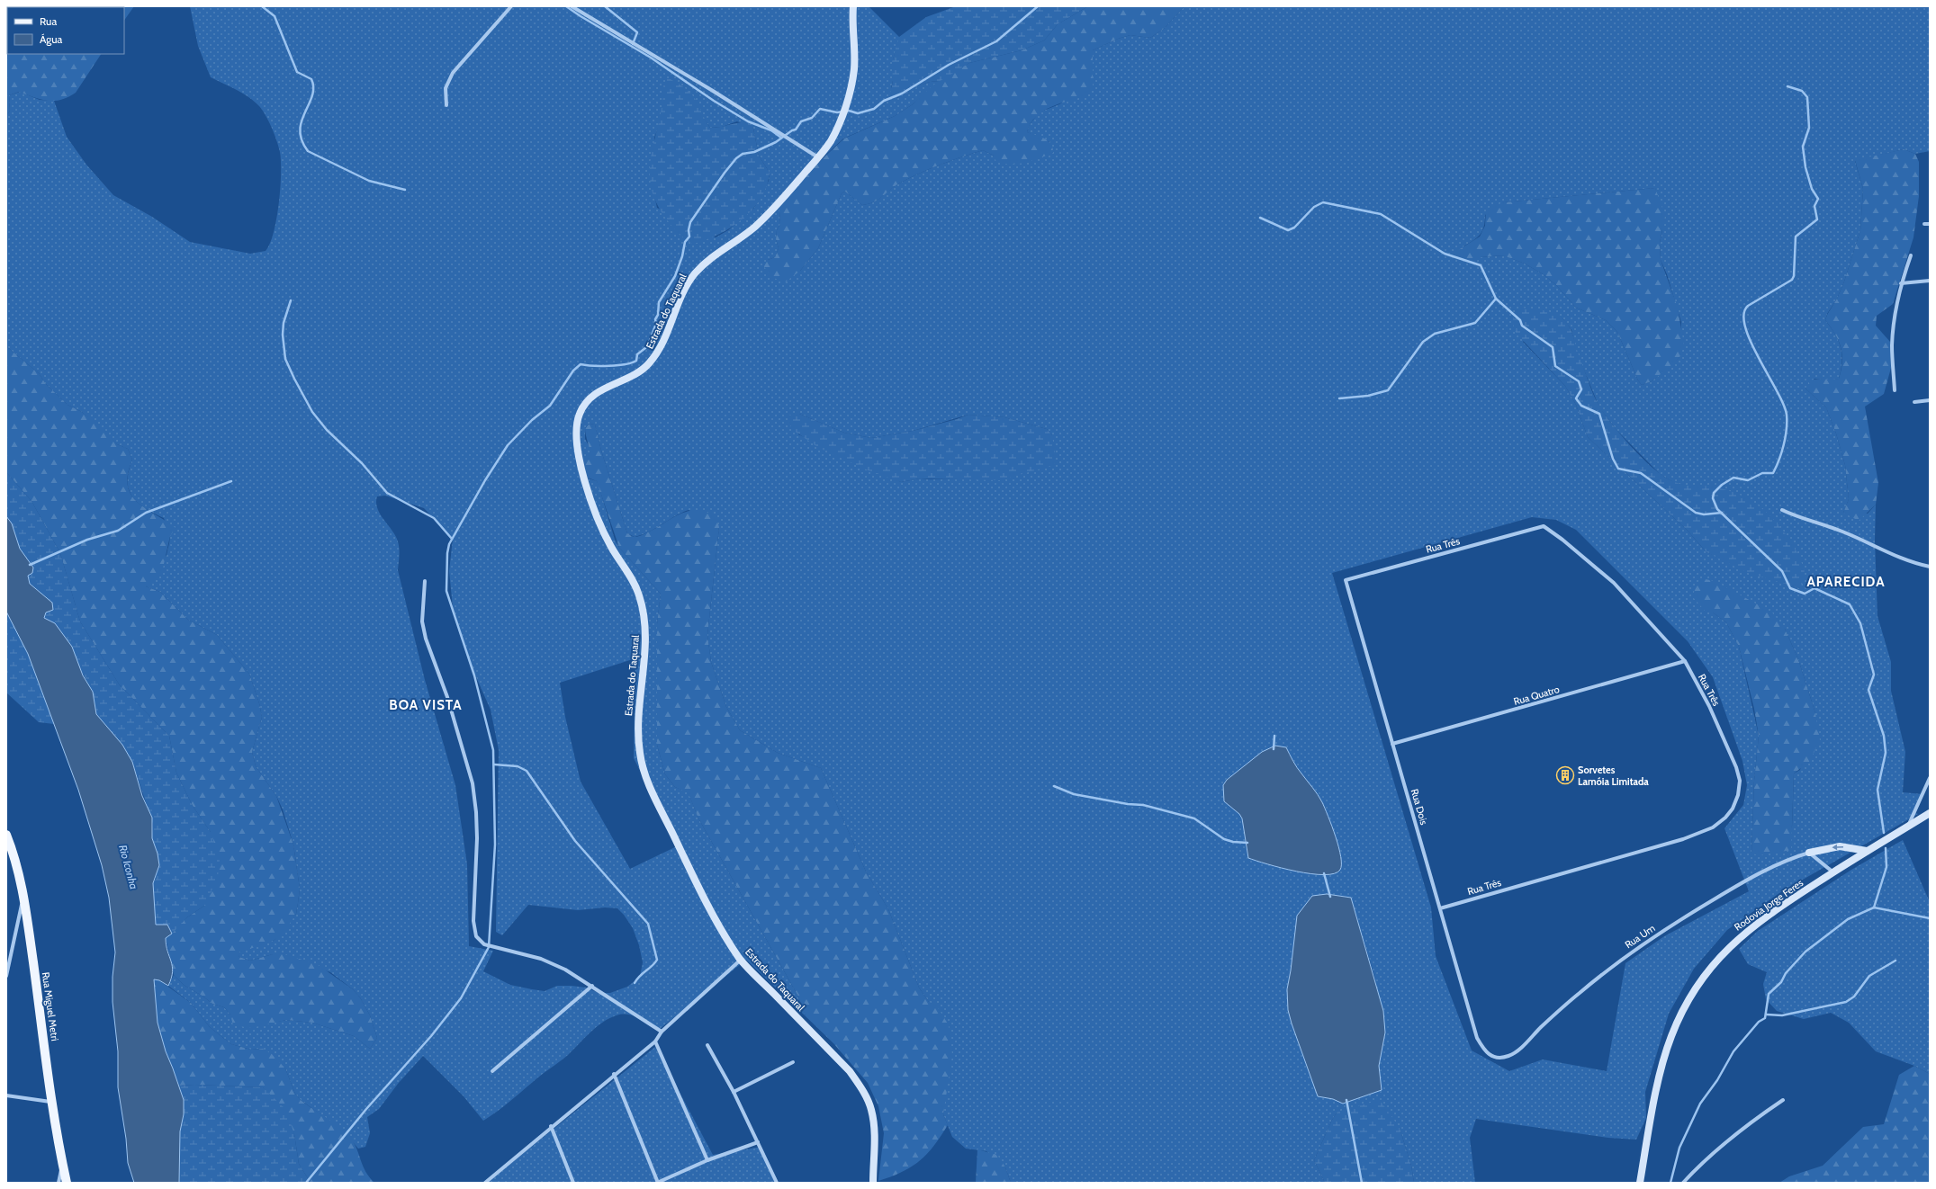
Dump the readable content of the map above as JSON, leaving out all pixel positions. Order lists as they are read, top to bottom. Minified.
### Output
{"streets":{"main road":["Rua Miguel Metri"],"street":["Estrada do Taquaral","Rua Três","Rua Quatro","Rua Dois","Rodovia Jorge Feres","Rua Um"]},"crossings":[["Rua Três","Rua Quatro"],["Rua Três","Rua Dois"],["Rua Quatro","Rua Dois"],["Rua Dois","Rua Um"]],"districts":["APARECIDA","BOA VISTA"],"water":["Rio Iconha"],"places":{"building":["Sorvetes Lamóia Limitada"]},"legend":["Rua","Água"]}
